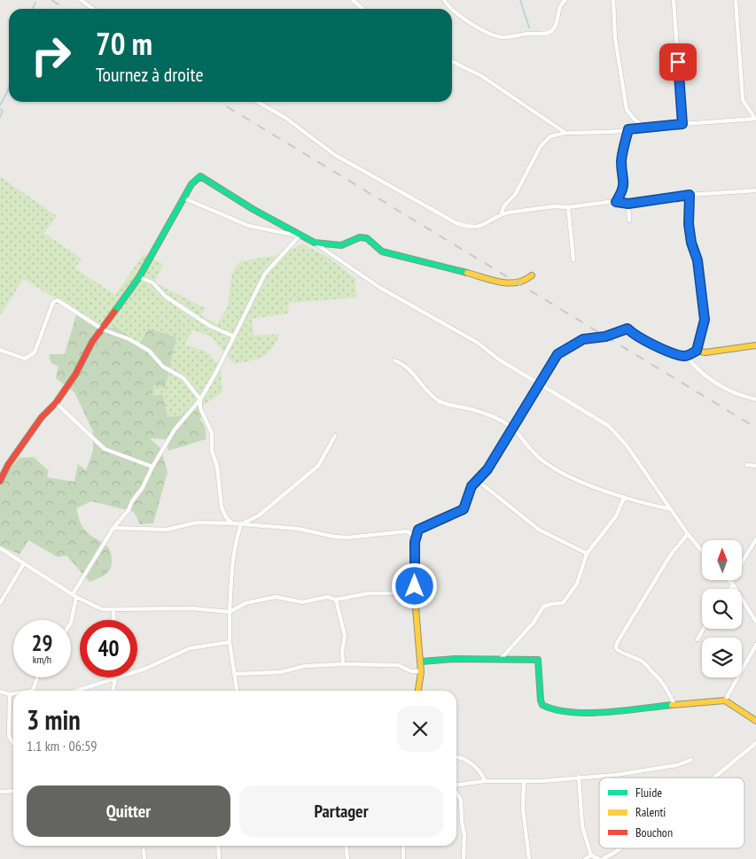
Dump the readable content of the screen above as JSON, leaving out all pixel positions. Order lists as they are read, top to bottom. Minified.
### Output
{"legend":["Fluide","Ralenti","Bouchon"],"north":"top","page":{"turn":["70 m","Tournez à droite"],"speed":"29 km/h","limit":"40","heading":["3 min","1.1 km · 06:59"],"buttons":["Quitter","Partager"]}}
